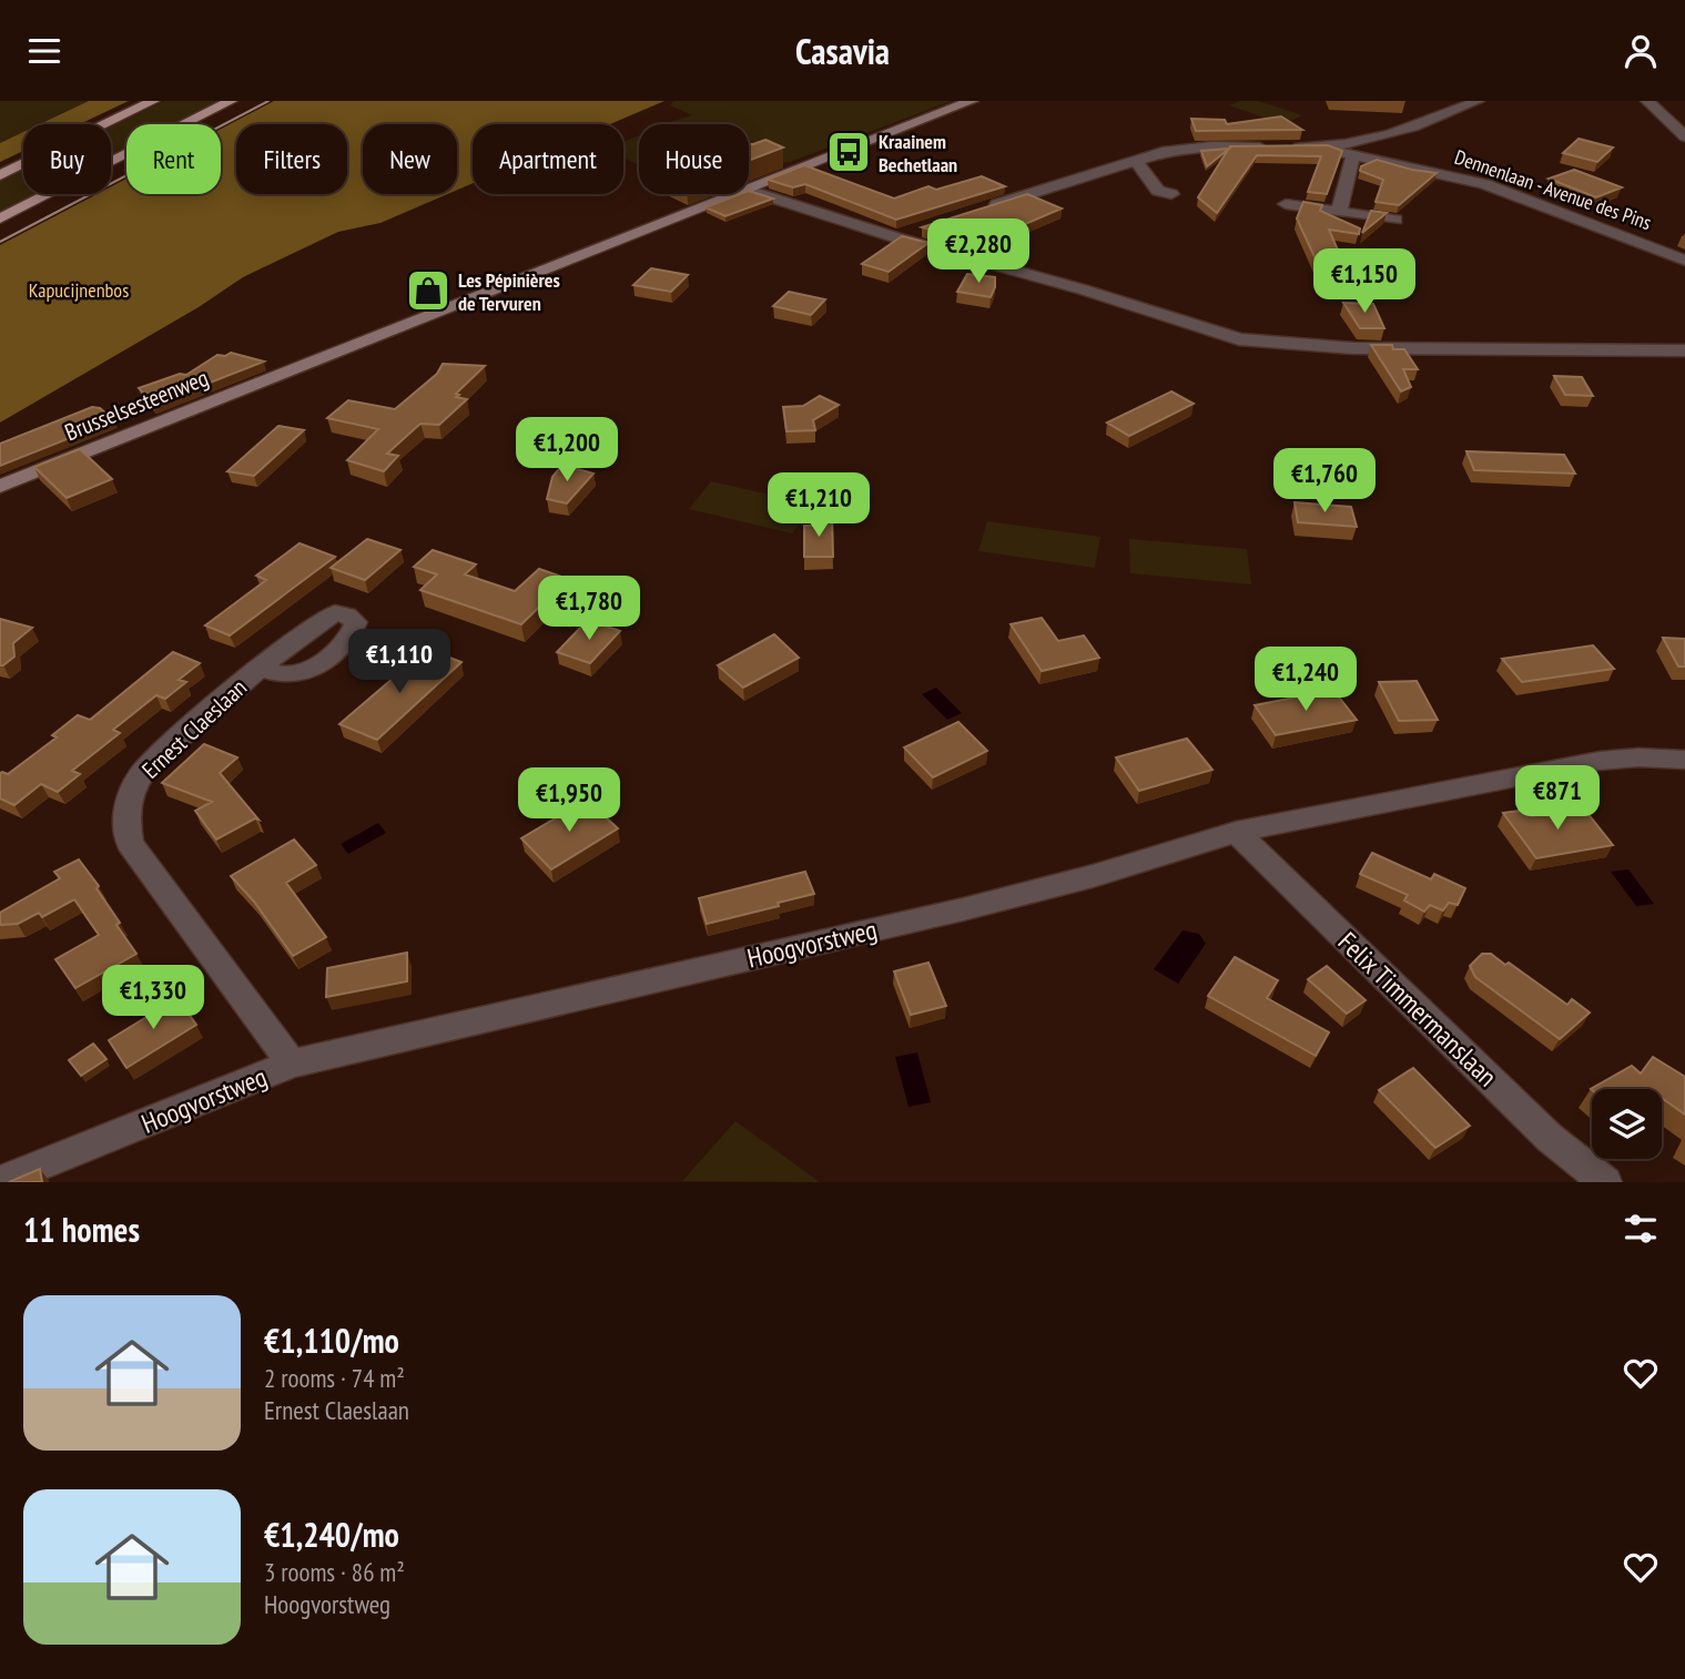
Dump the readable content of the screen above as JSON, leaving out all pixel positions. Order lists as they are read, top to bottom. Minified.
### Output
{"streets":{"street":["Dennenlaan - Avenue des Pins","Brusselsesteenweg","Ernest Claeslaan","Hoogvorstweg","Felix Timmermanslaan"]},"crossings":[["Ernest Claeslaan","Hoogvorstweg"],["Hoogvorstweg","Felix Timmermanslaan"]],"parks":["Kapucijnenbos"],"places":{"bus stop":["Kraainem Bechetlaan"],"shop":["Les Pépinières de Tervuren"]},"page":{"header":"Casavia","chip":["Buy","Rent","Filters","New","Apartment","House"],"price":["€2,280","€1,150","€1,200","€1,760","€1,210","€1,780","€1,110","€1,240","€871","€1,950","€1,330"],"heading":"11 homes","list":[{"name":"€1,110/mo","note":"2 rooms · 74 m² · Ernest Claeslaan"},{"name":"€1,240/mo","note":"3 rooms · 86 m² · Hoogvorstweg"}]}}
